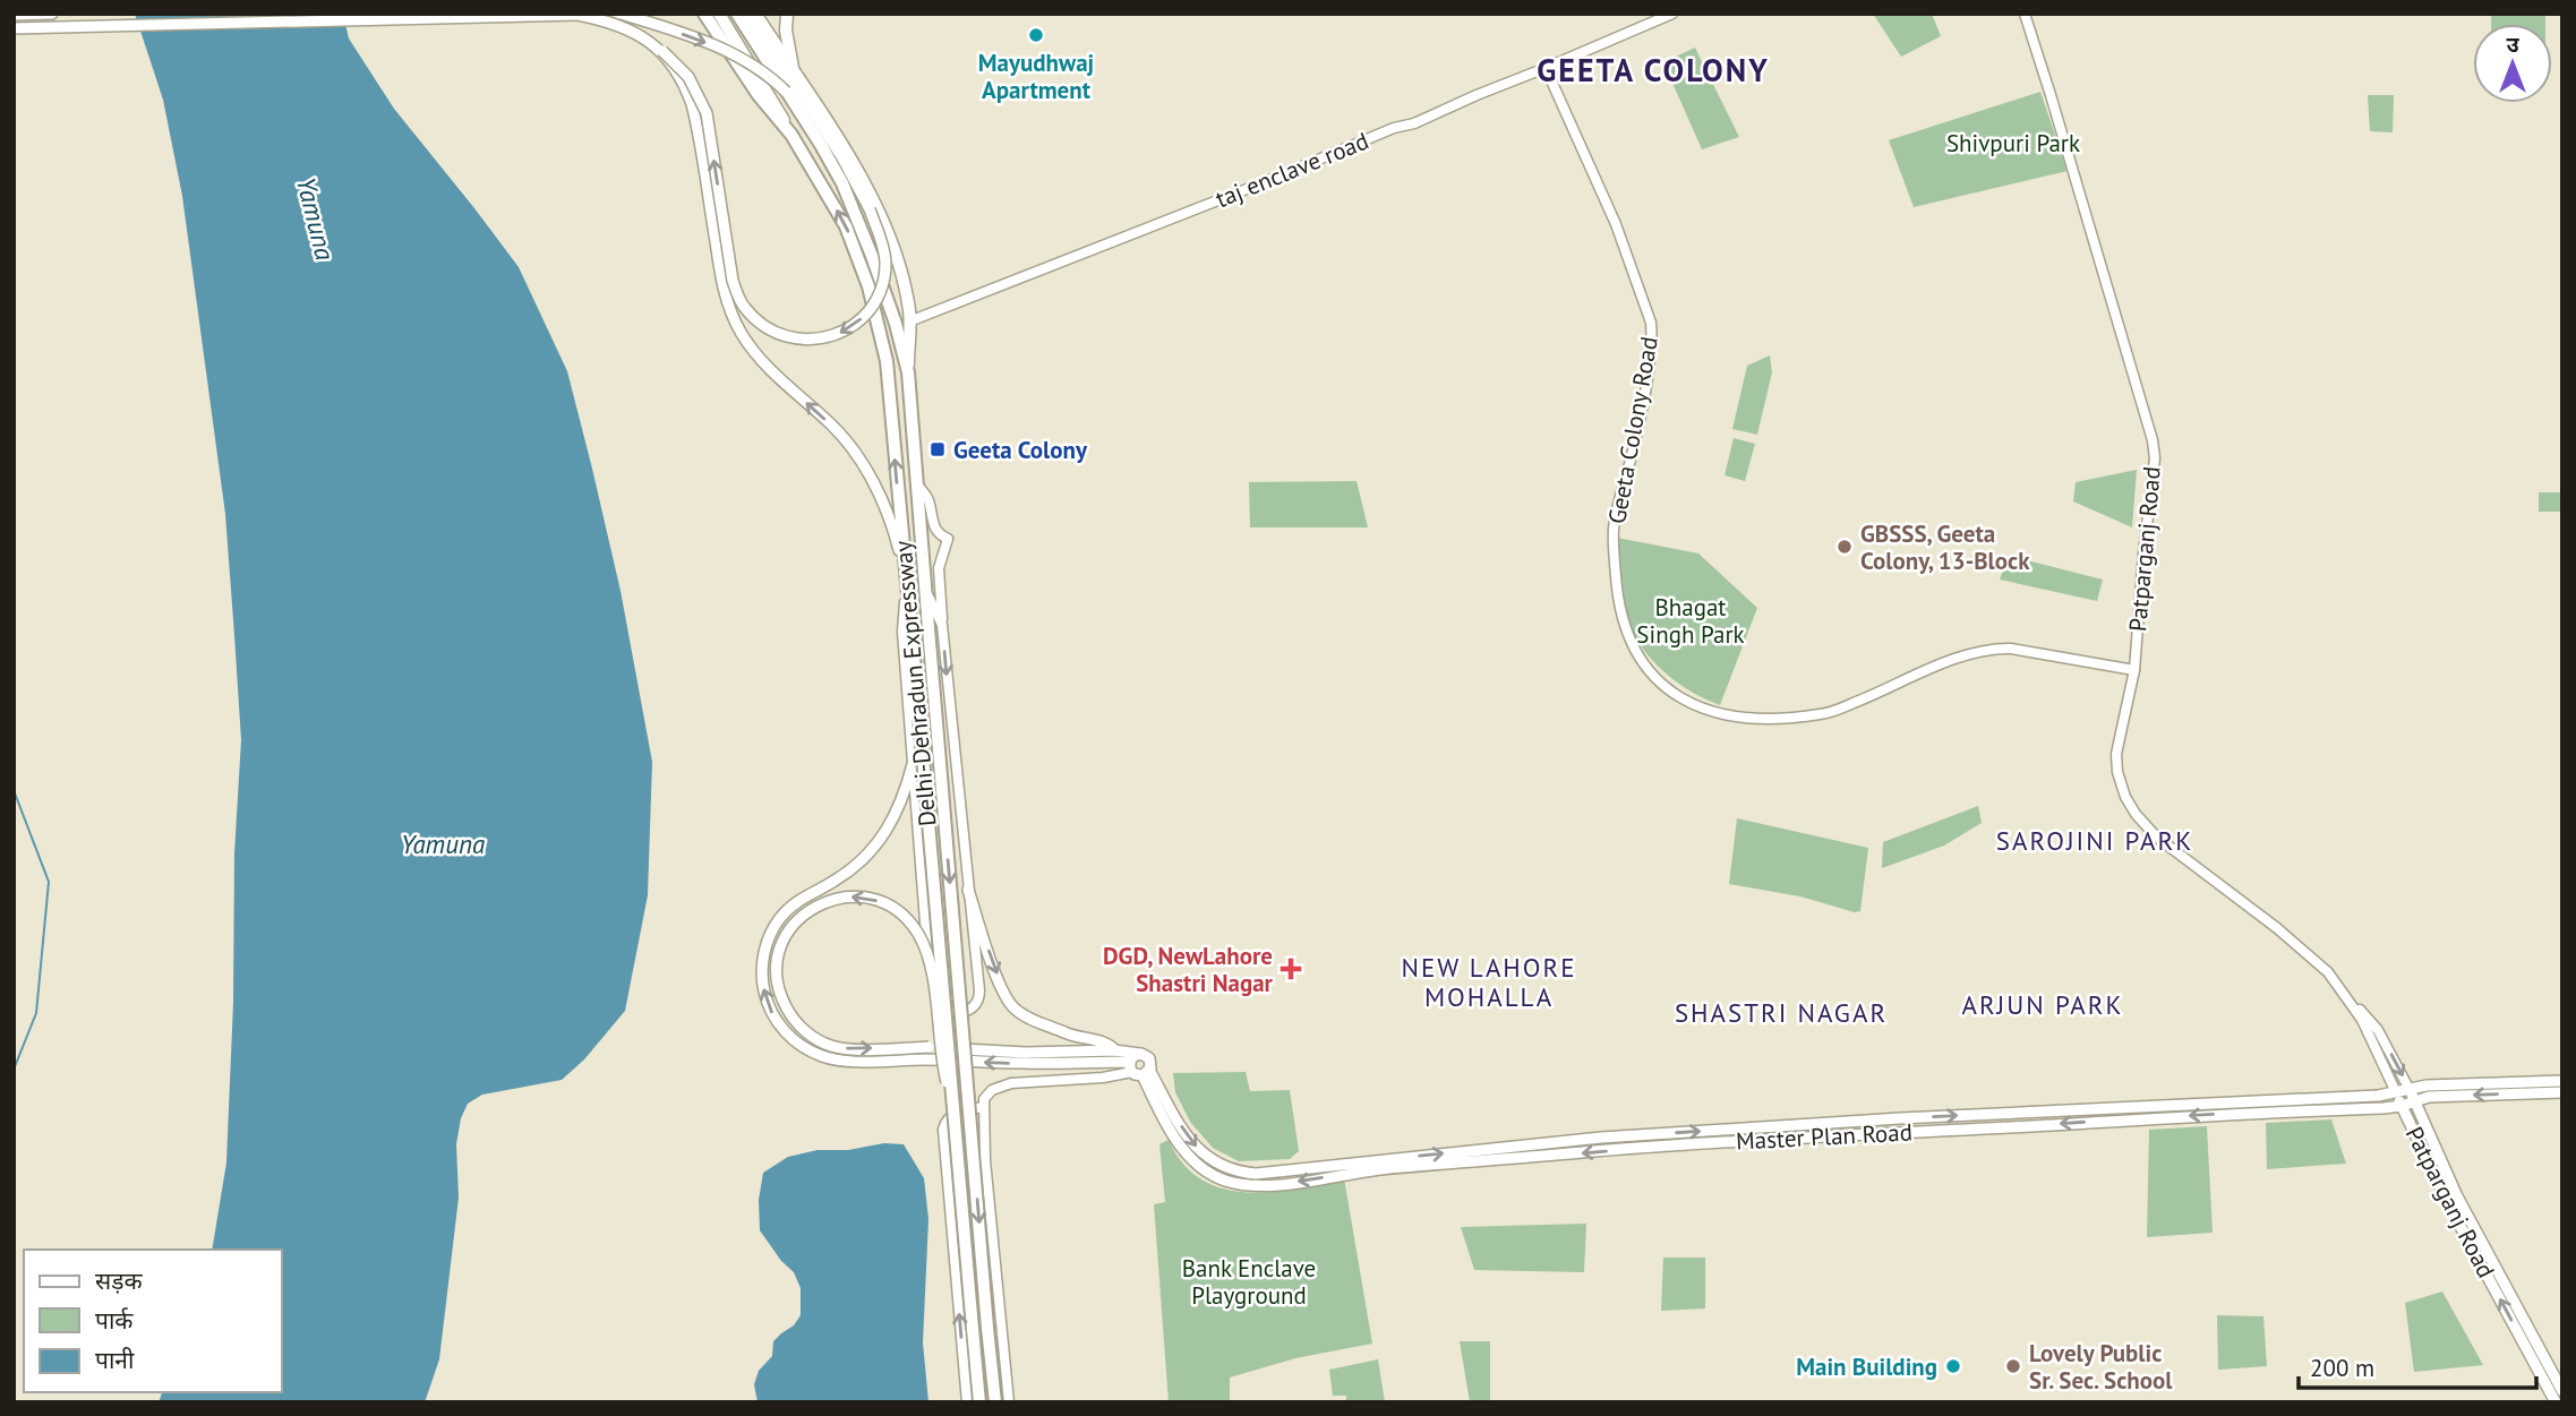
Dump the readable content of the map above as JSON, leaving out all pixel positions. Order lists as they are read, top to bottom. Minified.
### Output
{"streets":{"highway":["Delhi-Dehradun Expressway"],"main road":["Patparganj Road","Master Plan Road"],"street":["taj enclave road","Geeta Colony Road"]},"crossings":[["taj enclave road","Geeta Colony Road"],["Geeta Colony Road","Patparganj Road"],["Patparganj Road","Master Plan Road"]],"districts":["GEETA COLONY","SAROJINI PARK","NEW LAHORE MOHALLA","ARJUN PARK","SHASTRI NAGAR"],"water":["Yamuna"],"parks":["Shivpuri Park","Bhagat Singh Park","Bank Enclave Playground"],"places":{"other":["Mayudhwaj Apartment","GBSSS, Geeta Colony, 13-Block","Main Building","Lovely Public Sr. Sec. School"],"transit":["Geeta Colony"],"health":["DGD, NewLahore Shastri Nagar"]},"legend":["सड़क","पार्क","पानी"],"scale_bar":"200 m","north":"top"}
